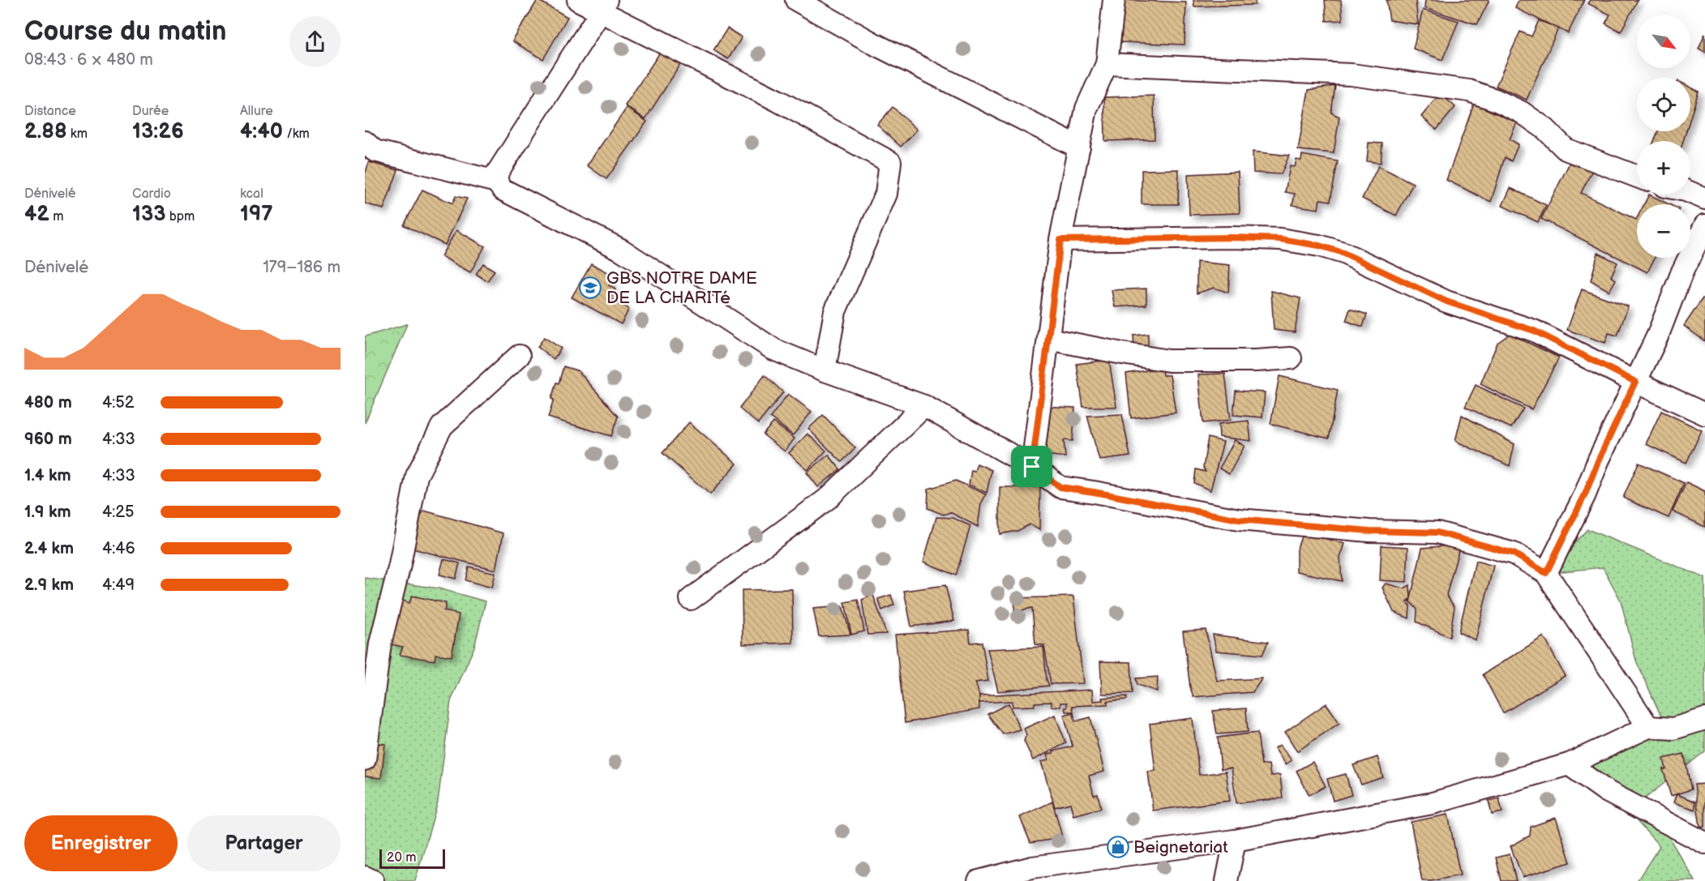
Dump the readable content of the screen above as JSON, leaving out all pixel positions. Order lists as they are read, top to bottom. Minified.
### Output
{"places":{"school or university":["GBS NOTRE DAME DE LA CHARITé"],"shop":["Beignetariat"]},"scale_bar":"20 m","north":"bottom right","page":{"heading":["Course du matin","08:43 · 6 × 480 m"],"map_buttons":["+","−"],"stats":[["Distance","2.88 km"],["Durée","13:26"],["Allure","4:40 /km"],["Dénivelé","42 m"],["Cardio","133 bpm"],["kcal","197"]],"chart":["Dénivelé","179–186 m"],"list":[{"name":"480 m","note":"4:52"},{"name":"960 m","note":"4:33"},{"name":"1.4 km","note":"4:33"},{"name":"1.9 km","note":"4:25"},{"name":"2.4 km","note":"4:46"},{"name":"2.9 km","note":"4:49"}],"buttons":["Enregistrer","Partager"],"scale":"20 m"}}
